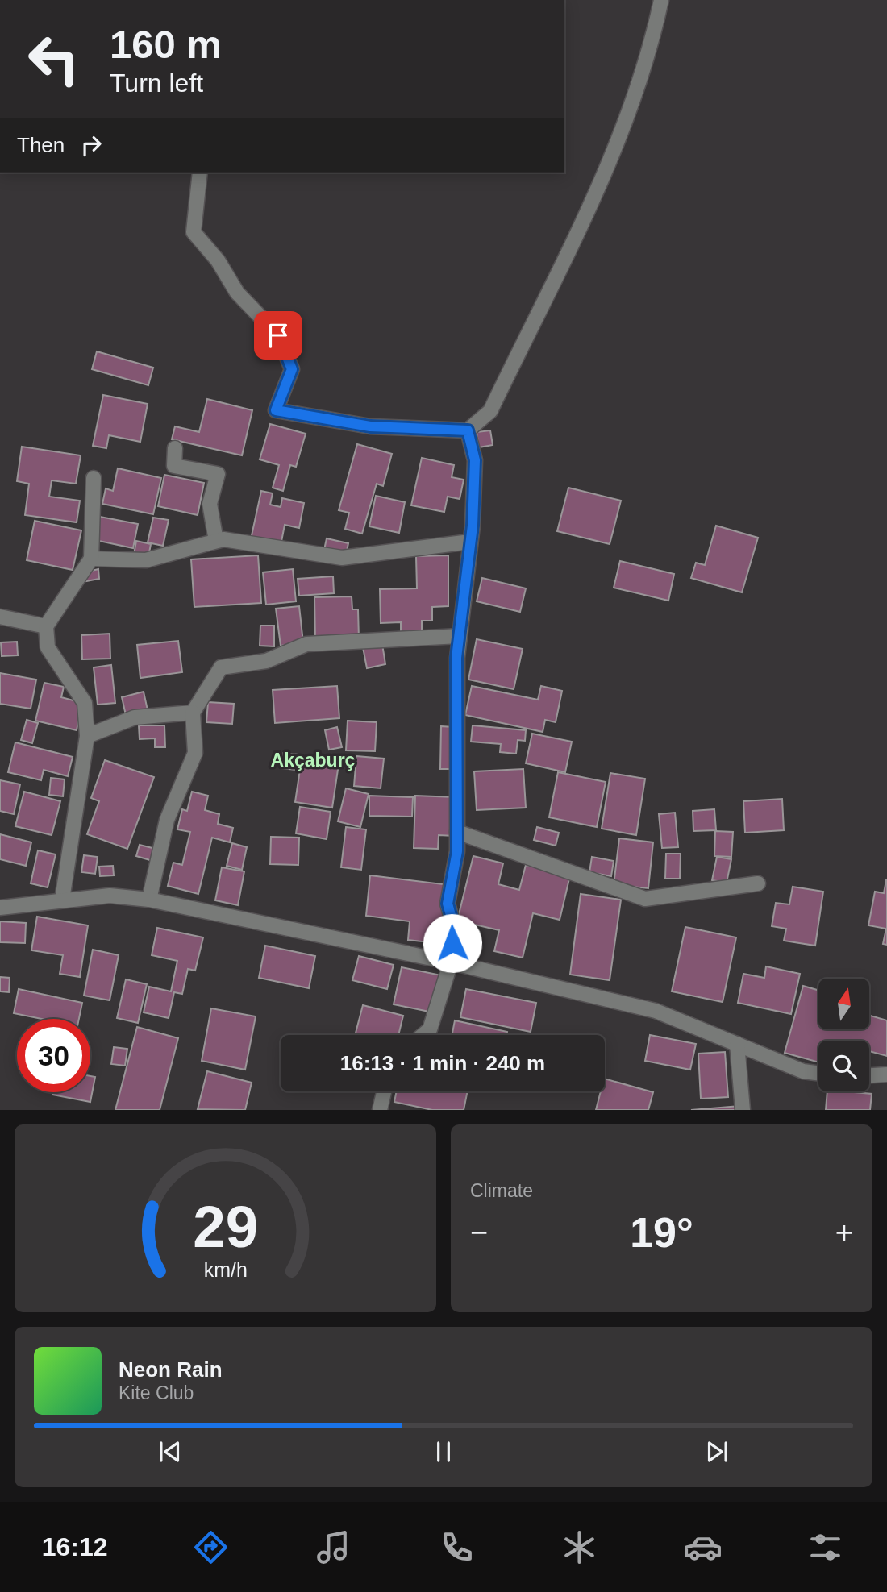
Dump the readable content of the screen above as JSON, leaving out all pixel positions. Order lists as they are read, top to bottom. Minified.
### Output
{"districts":["Akçaburç"],"north":"top","page":{"turn":["160 m","Turn left"],"then":"Then","limit":"30","trip":"16:13 · 1 min · 240 m","tile":"Climate","heat":["−","19°","+"],"song":["Neon Rain","Kite Club"],"tabs":"16:12","gauge":["29","km/h"]}}
